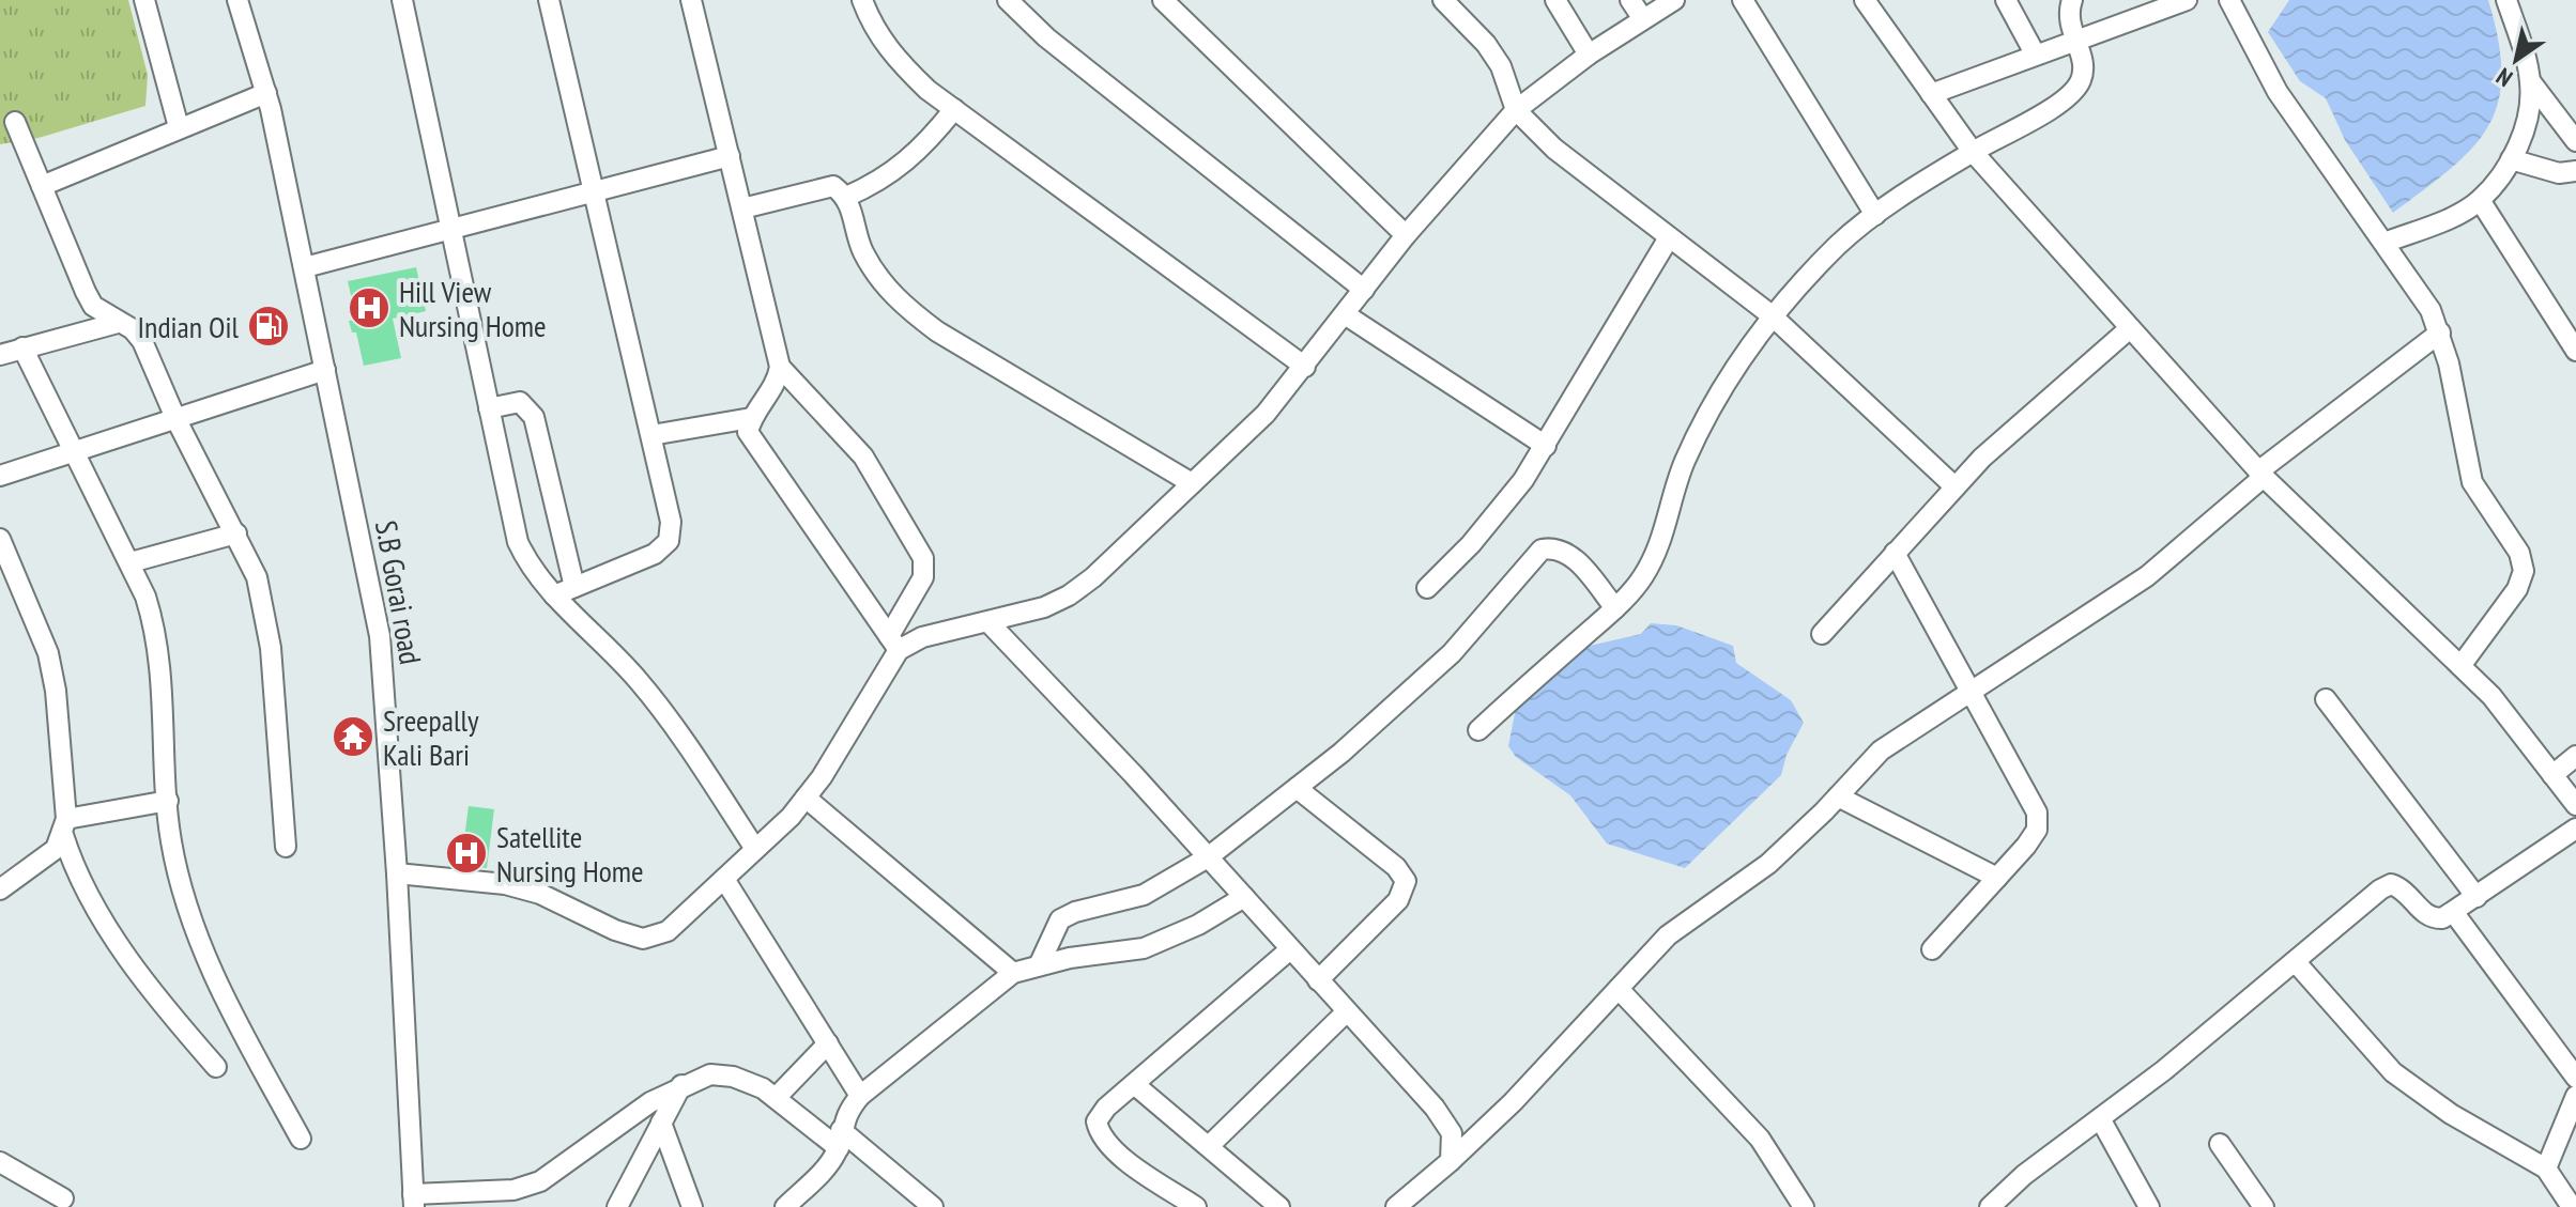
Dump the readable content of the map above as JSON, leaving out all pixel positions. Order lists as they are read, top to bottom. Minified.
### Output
{"streets":{"street":["S.B Gorai road"]},"places":{"hospital":["Hill View Nursing Home","Satellite Nursing Home"],"fuel station":["Indian Oil"],"temple":["Sreepally Kali Bari"]},"north":"bottom left"}
